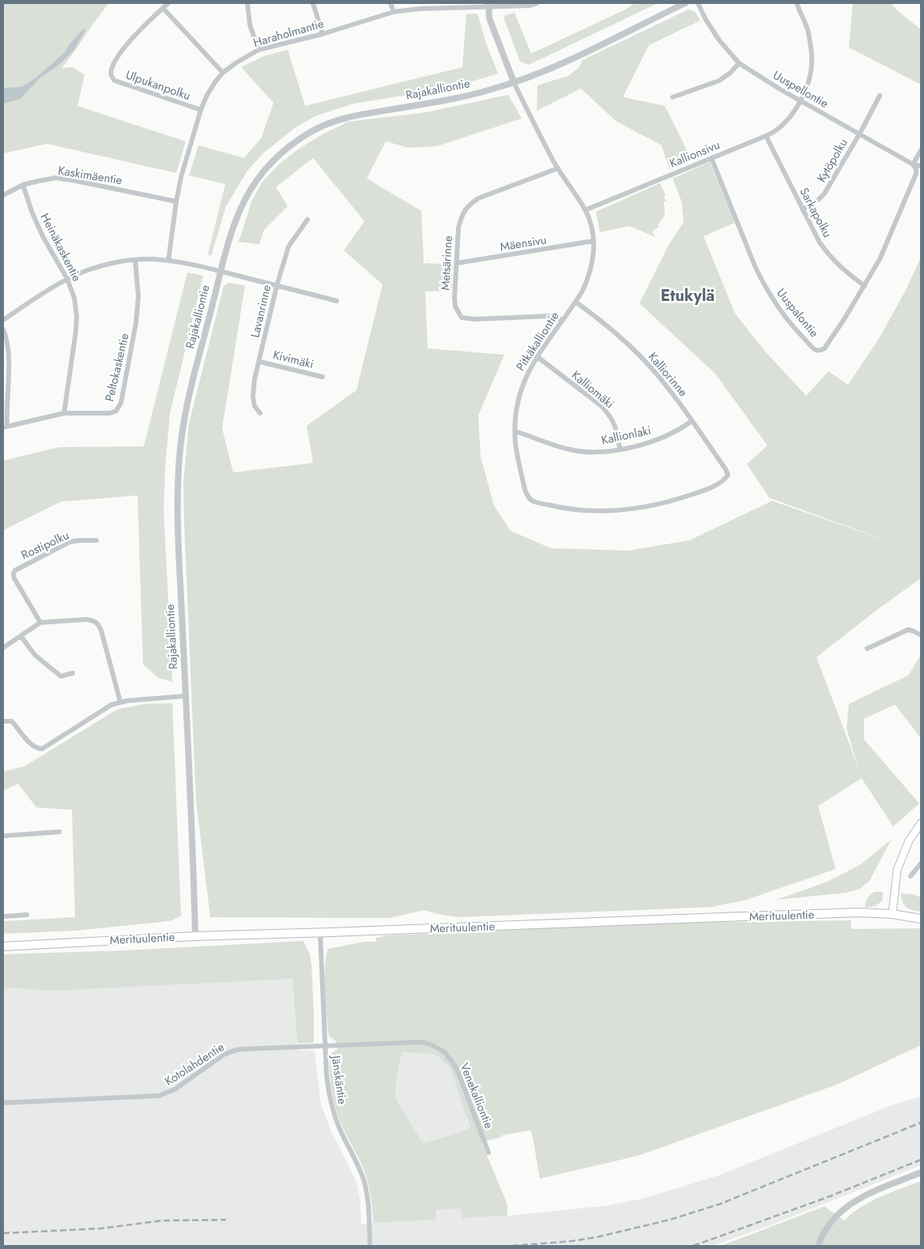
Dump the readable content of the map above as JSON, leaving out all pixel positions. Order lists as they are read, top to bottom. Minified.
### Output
{"streets":{"main road":["Merituulentie"],"street":["Haraholmantie","Ulpukanpolku","Rajakalliontie","Uuspellontie","Kallionsivu","Kytöpolku","Kaskimäentie","Sarkapolku","Mäensivu","Heinäkaskentie","Metsärinne","Lavanrinne","Uuspalontie","Pitkäkalliontie","Kivimäki","Peltokaskentie","Kalliorinne","Kalliomäki","Kallionlaki","Rostipolku","Kotolahdentie","Jänskäntie","Venekalliontie"]},"crossings":[["Haraholmantie","Ulpukanpolku"],["Haraholmantie","Kaskimäentie"],["Rajakalliontie","Pitkäkalliontie"],["Rajakalliontie","Merituulentie"],["Uuspellontie","Kallionsivu"],["Uuspellontie","Kytöpolku"],["Uuspellontie","Uuspalontie"],["Kallionsivu","Sarkapolku"],["Kallionsivu","Uuspalontie"],["Kallionsivu","Pitkäkalliontie"],["Kytöpolku","Sarkapolku"],["Kaskimäentie","Heinäkaskentie"],["Sarkapolku","Uuspalontie"],["Mäensivu","Metsärinne"],["Mäensivu","Pitkäkalliontie"],["Heinäkaskentie","Peltokaskentie"],["Metsärinne","Pitkäkalliontie"],["Lavanrinne","Kivimäki"],["Pitkäkalliontie","Kalliorinne"],["Pitkäkalliontie","Kalliomäki"],["Pitkäkalliontie","Kallionlaki"],["Kalliorinne","Kallionlaki"],["Kalliomäki","Kallionlaki"],["Merituulentie","Jänskäntie"],["Kotolahdentie","Jänskäntie"],["Kotolahdentie","Venekalliontie"],["Jänskäntie","Venekalliontie"]],"districts":["Etukylä"]}
